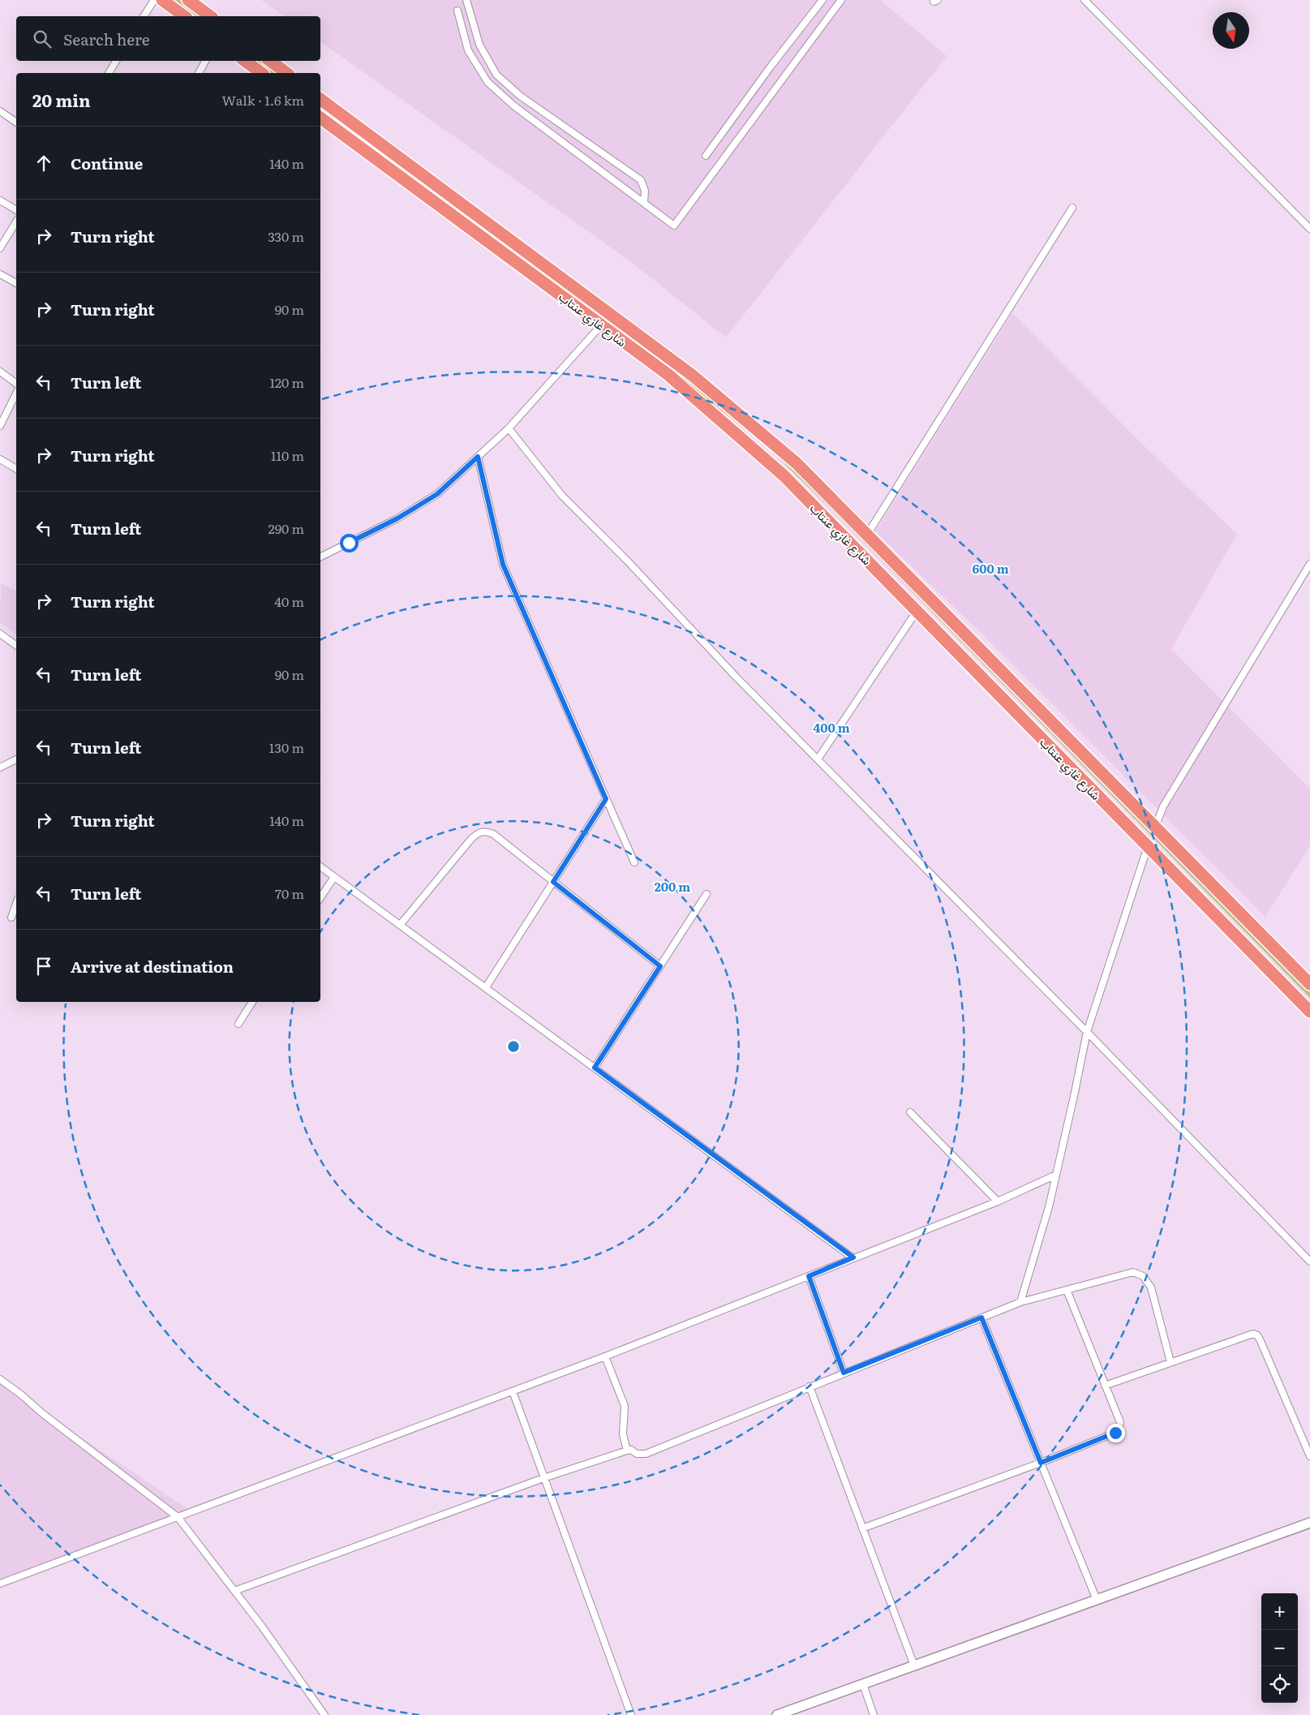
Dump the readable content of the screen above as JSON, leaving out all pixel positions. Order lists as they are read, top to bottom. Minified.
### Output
{"streets":{"highway":["شارع غازي عنتاب"]},"north":"bottom","page":{"search":"Search here","heading":["20 min","Walk · 1.6 km"],"list":[["Continue","140 m"],["Turn right","330 m"],["Turn right","90 m"],["Turn left","120 m"],["Turn right","110 m"],["Turn left","290 m"],["Turn right","40 m"],["Turn left","90 m"],["Turn left","130 m"],["Turn right","140 m"],["Turn left","70 m"],"Arrive at destination"],"map_buttons":["+","−"]},"rings":["600 m","400 m","200 m"]}
